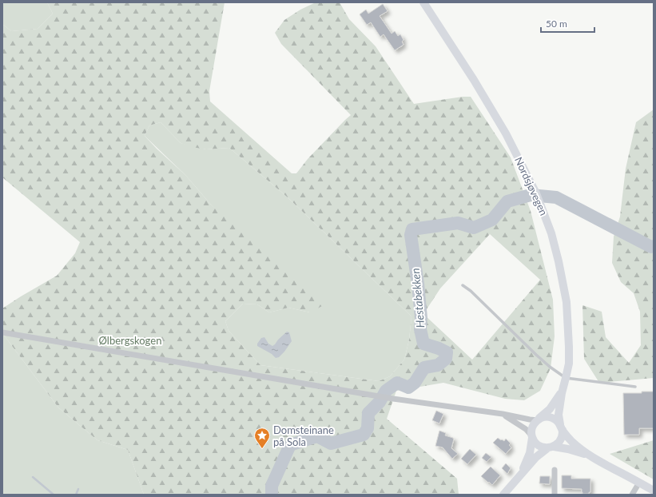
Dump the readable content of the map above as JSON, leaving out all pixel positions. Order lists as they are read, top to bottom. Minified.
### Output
{"streets":{"main road":["Nordsjøvegen"]},"water":["Hestabekken"],"parks":["Ølbergskogen"],"places":{"place":["Domsteinane på Sola"]},"scale_bar":"50 m"}
